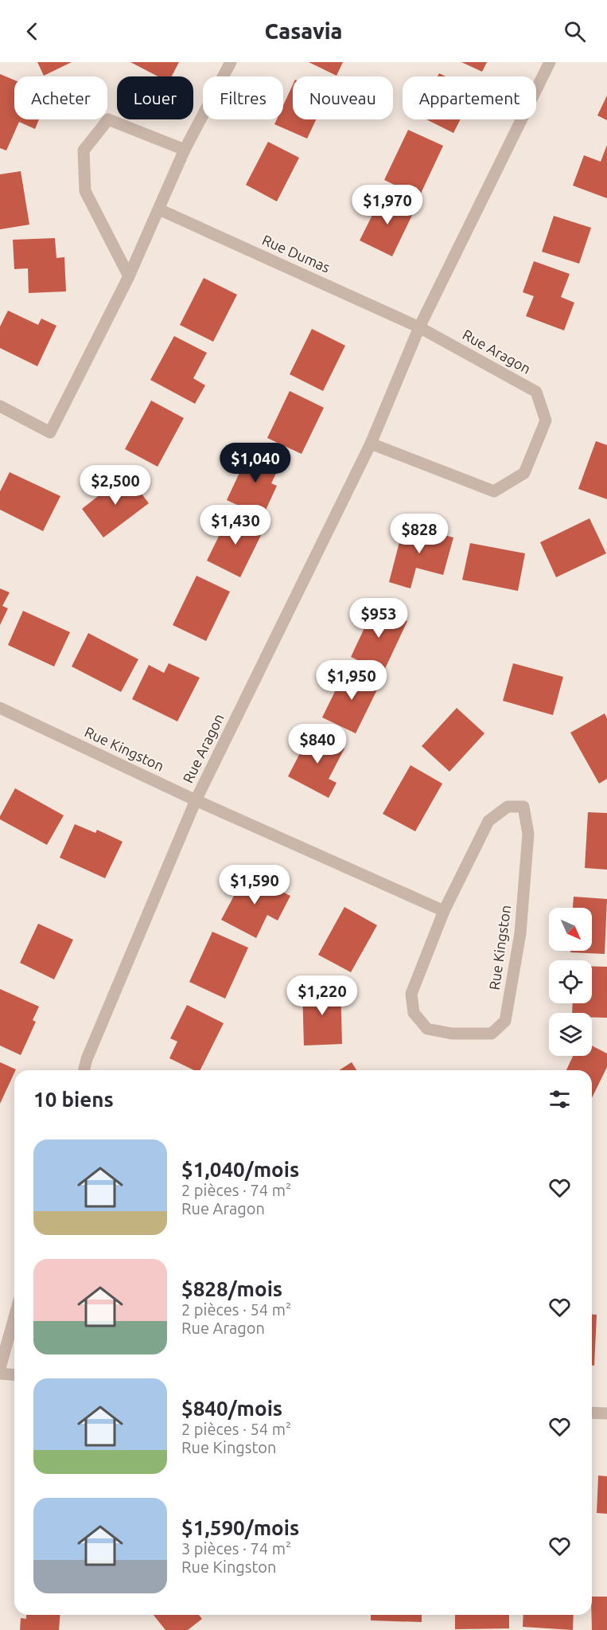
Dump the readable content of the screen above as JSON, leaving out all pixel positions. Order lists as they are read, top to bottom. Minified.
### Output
{"streets":{"street":["Rue Dumas","Rue Aragon","Rue Kingston"]},"crossings":[["Rue Dumas","Rue Aragon"],["Rue Aragon","Rue Kingston"]],"north":"bottom right","page":{"header":"Casavia","chip":["Acheter","Louer","Filtres","Nouveau","Appartement"],"price":["$1,970","$1,040","$2,500","$1,430","$828","$953","$1,950","$840","$1,590","$1,220"],"heading":"10 biens","list":[{"name":"$1,040/mois","note":"2 pièces · 74 m² · Rue Aragon"},{"name":"$828/mois","note":"2 pièces · 54 m² · Rue Aragon"},{"name":"$840/mois","note":"2 pièces · 54 m² · Rue Kingston"},{"name":"$1,590/mois","note":"3 pièces · 74 m² · Rue Kingston"}]}}
